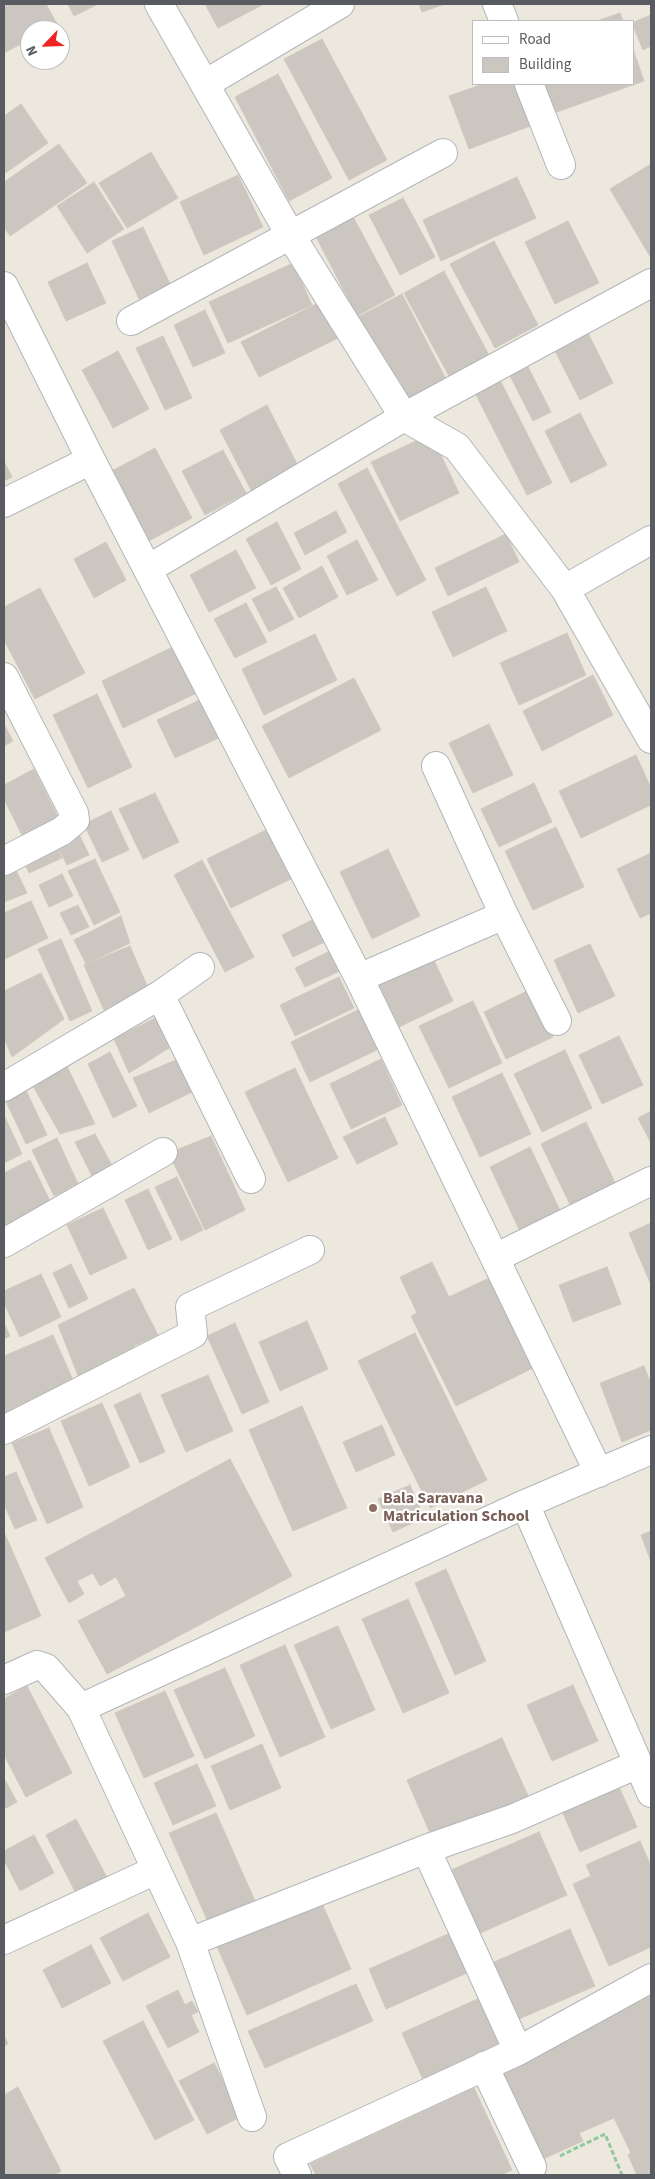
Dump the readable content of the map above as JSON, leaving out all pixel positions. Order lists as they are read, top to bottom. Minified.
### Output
{"places":["Bala Saravana Matriculation School"],"legend":["Road","Building"],"north":"bottom left"}
